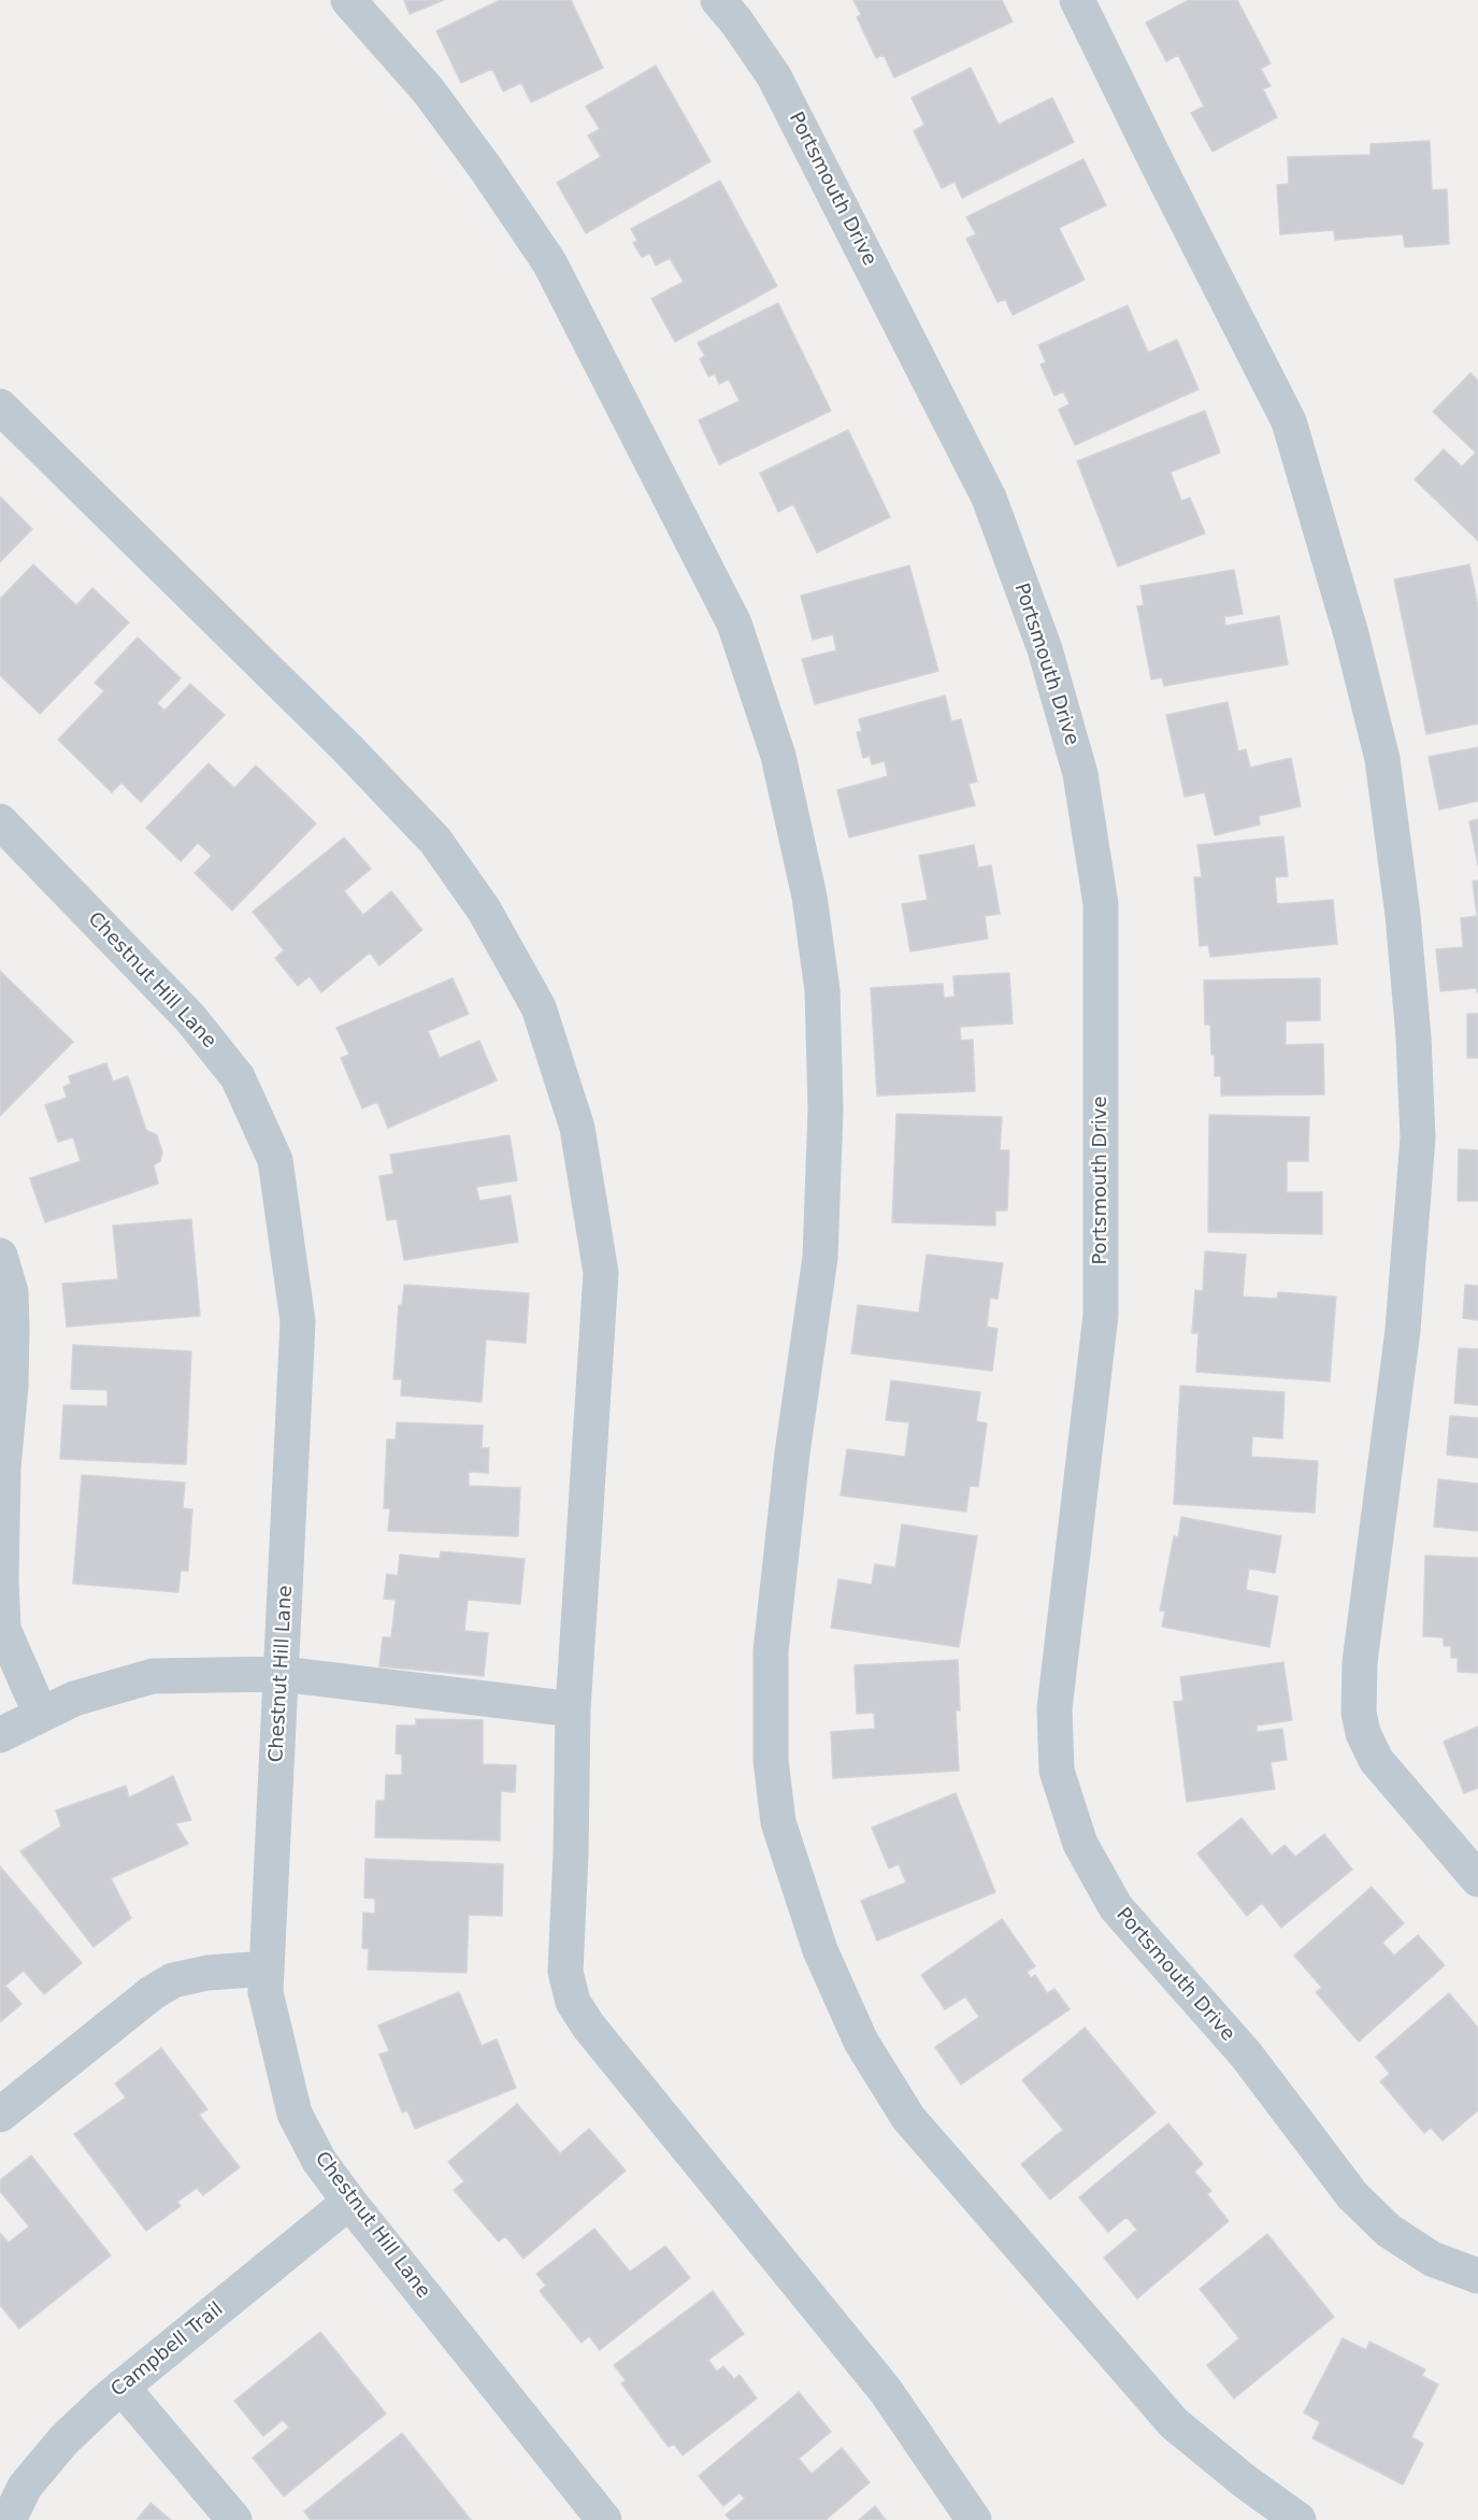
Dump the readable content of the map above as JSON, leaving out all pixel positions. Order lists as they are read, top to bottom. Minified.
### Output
{"streets":{"street":["Portsmouth Drive","Chestnut Hill Lane","Campbell Trail"]},"crossings":[["Chestnut Hill Lane","Campbell Trail"]]}
